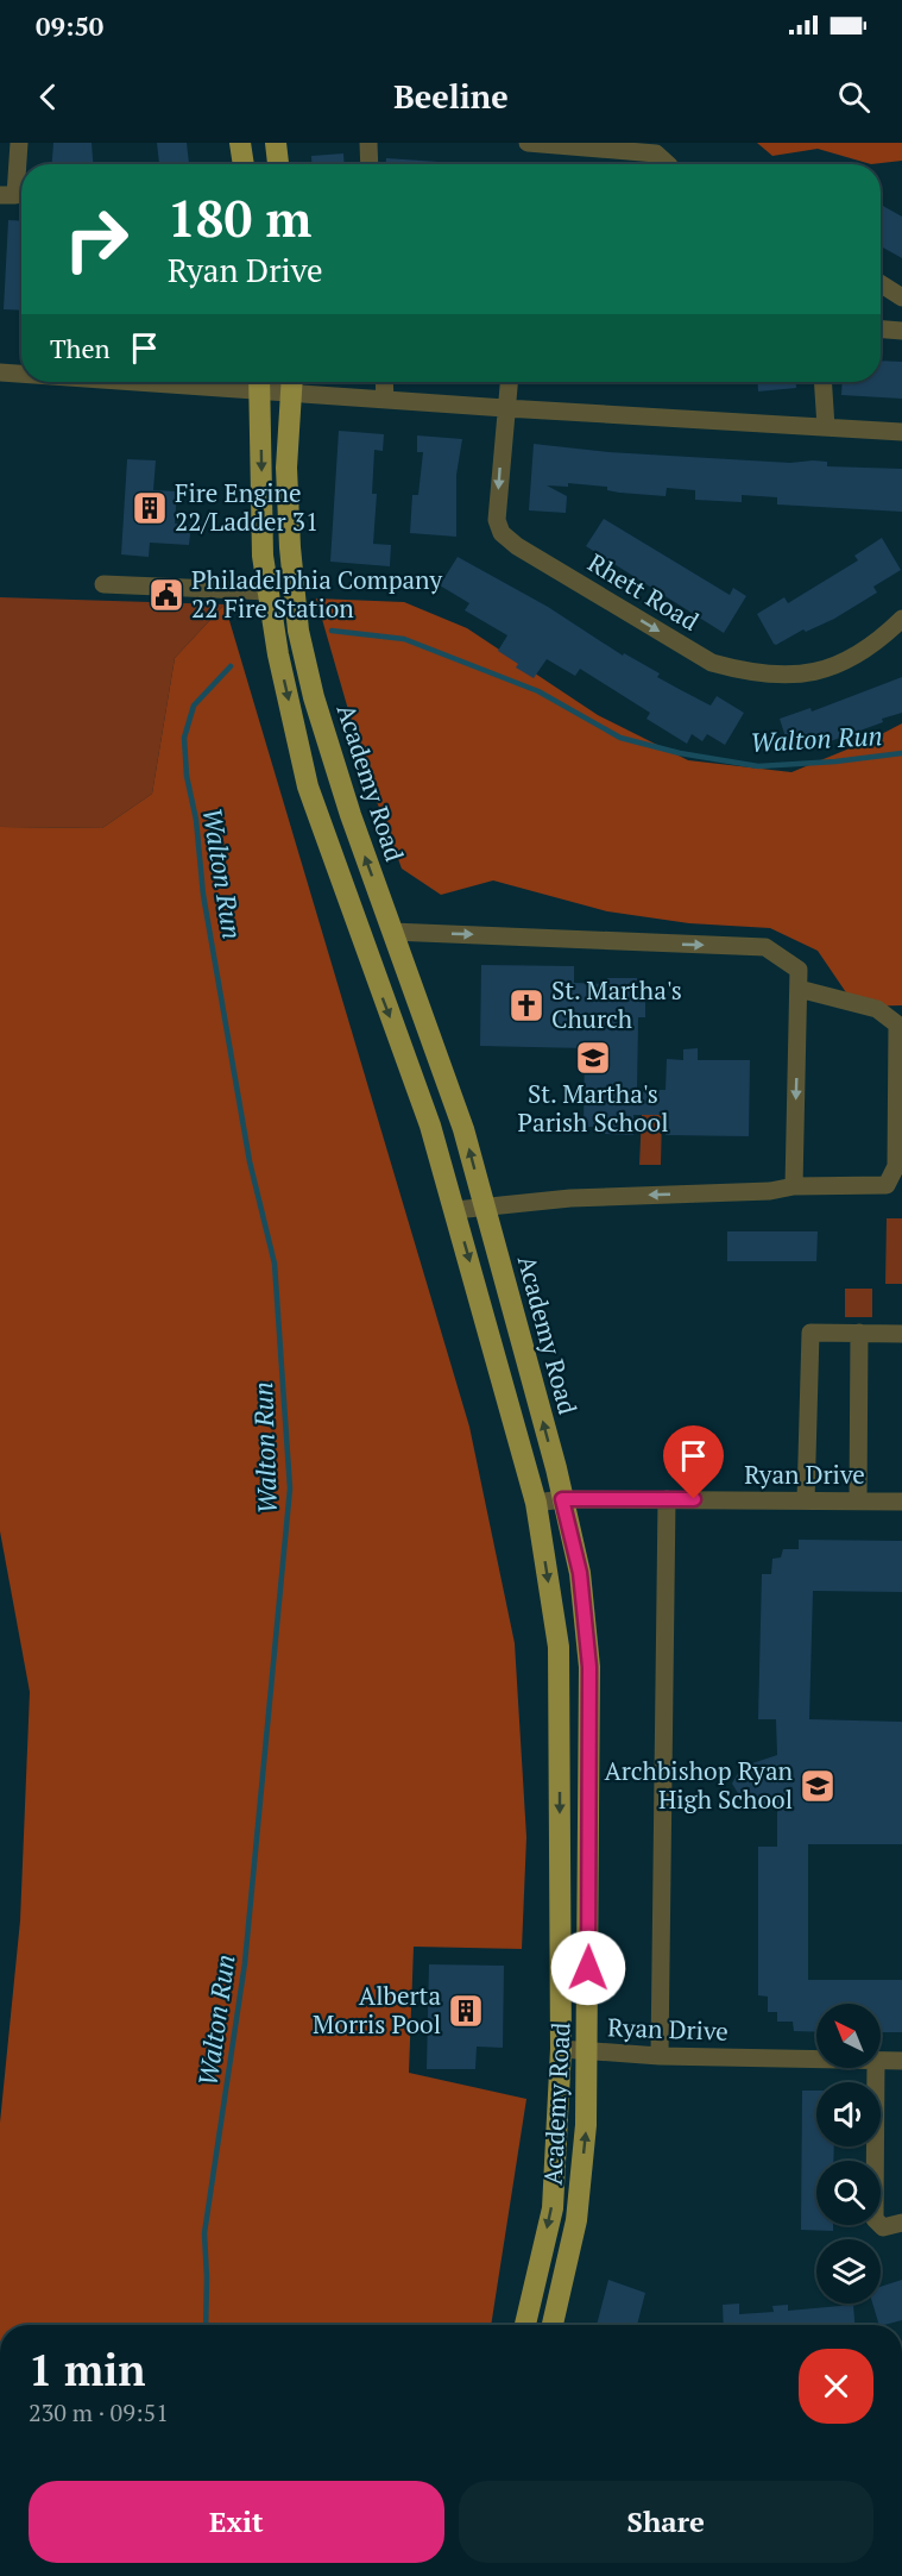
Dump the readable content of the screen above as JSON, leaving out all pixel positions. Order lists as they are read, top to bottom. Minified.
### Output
{"streets":{"main road":["Academy Road"],"street":["Rhett Road","Ryan Drive"]},"crossings":[["Academy Road","Ryan Drive"]],"water":["Walton Run"],"places":{"building":["Fire Engine 22/Ladder 31","Alberta Morris Pool"],"public building":["Philadelphia Company 22 Fire Station"],"church":["St. Martha's Church"],"school or university":["St. Martha's Parish School","Archbishop Ryan High School"]},"north":"top left","page":{"status":"09:50","header":"Beeline","turn":["180 m","Ryan Drive"],"then":"Then","heading":["1 min","230 m · 09:51"],"buttons":["Exit","Share"]}}
